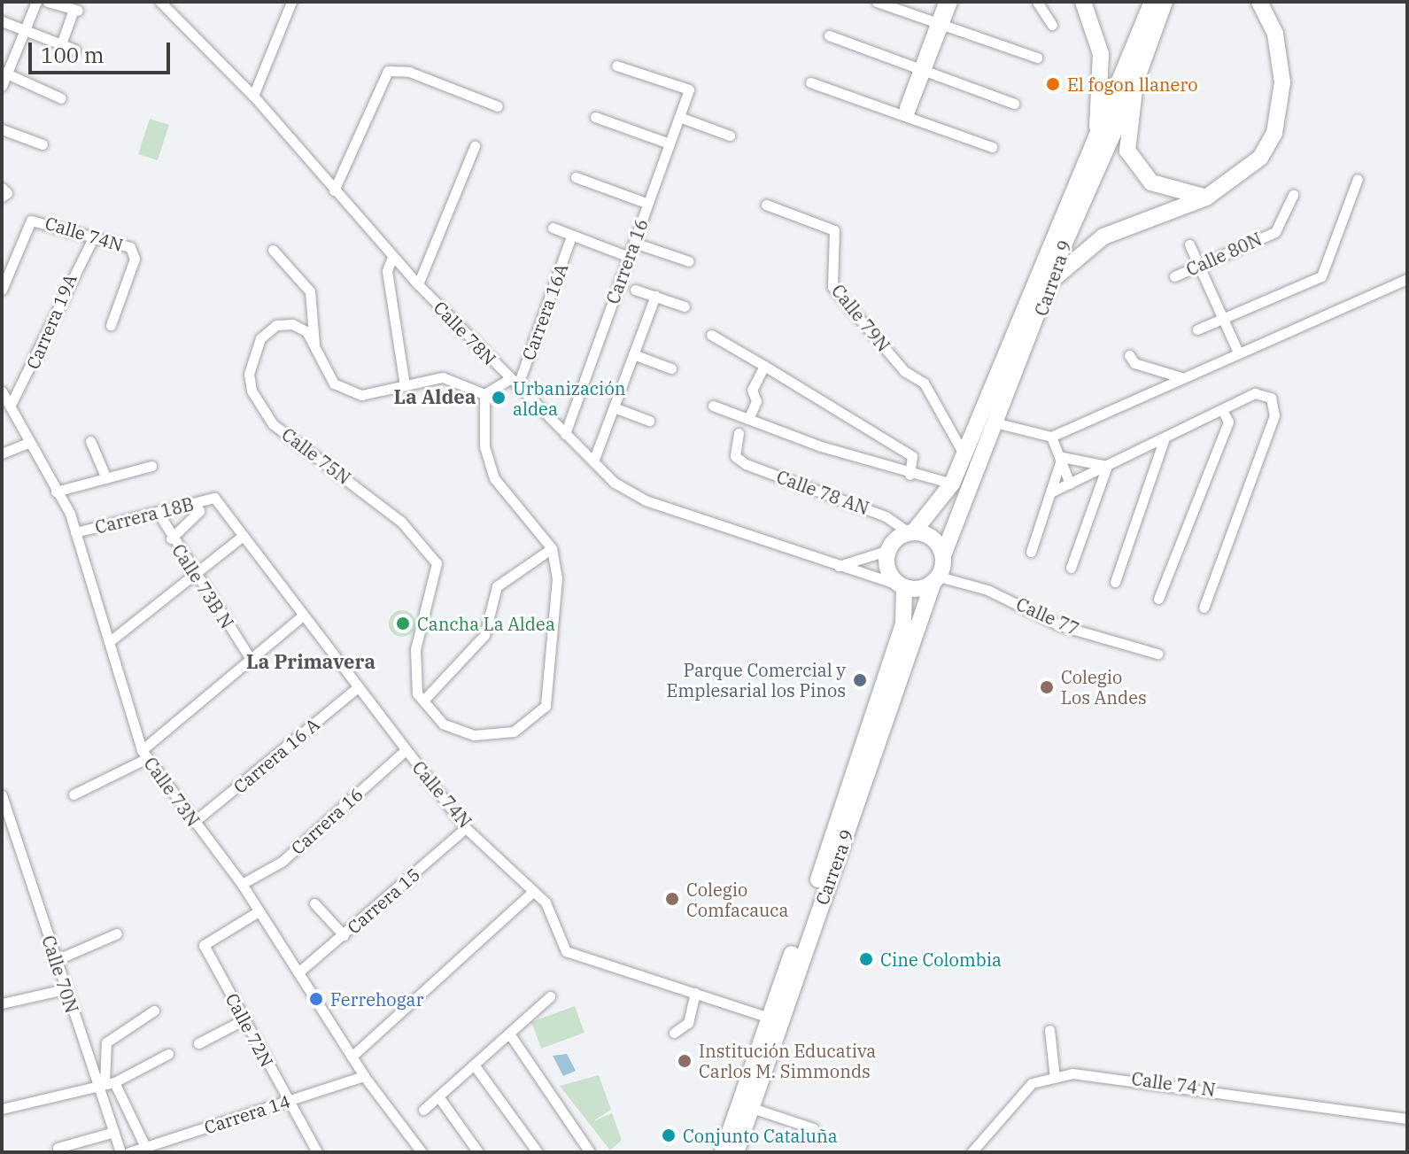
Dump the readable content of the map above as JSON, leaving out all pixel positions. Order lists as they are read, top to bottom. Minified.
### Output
{"streets":{"main road":["Carrera 9"],"street":["Calle 74N","Calle 80N","Carrera 16","Carrera 16A","Calle 79N","Carrera 19A","Calle 78N","Calle 75N","Calle 78 AN","Carrera 18B","Calle 73B N","Calle 77","Carrera 16 A","Calle 73N","Carrera 15","Calle 70N","Calle 72N","Calle 74 N","Carrera 14"]},"crossings":[["Calle 74N","Carrera 16"],["Calle 74N","Carrera 9"],["Calle 74N","Carrera 19A"],["Calle 74N","Carrera 18B"],["Calle 74N","Carrera 16 A"],["Calle 74N","Carrera 15"],["Carrera 16","Calle 78N"],["Carrera 16","Calle 73N"],["Carrera 9","Calle 79N"],["Carrera 9","Calle 78N"],["Carrera 9","Calle 78 AN"],["Carrera 9","Calle 77"],["Carrera 16A","Calle 78N"],["Carrera 19A","Calle 73N"],["Calle 78N","Calle 78 AN"],["Calle 78N","Calle 77"],["Calle 78 AN","Calle 77"],["Carrera 18B","Calle 73B N"],["Carrera 18B","Calle 73N"],["Carrera 16 A","Calle 73N"],["Calle 73N","Carrera 15"],["Calle 73N","Calle 72N"],["Calle 73N","Carrera 14"],["Calle 72N","Carrera 14"]],"districts":["La Aldea","La Primavera"],"places":["El fogon llanero","Urbanización aldea","Cancha La Aldea","Parque Comercial y Emplesarial los Pinos","Colegio Los Andes","Colegio Comfacauca","Cine Colombia","Ferrehogar","Institución Educativa Carlos M. Simmonds","Conjunto Cataluña"],"scale_bar":"100 m"}
